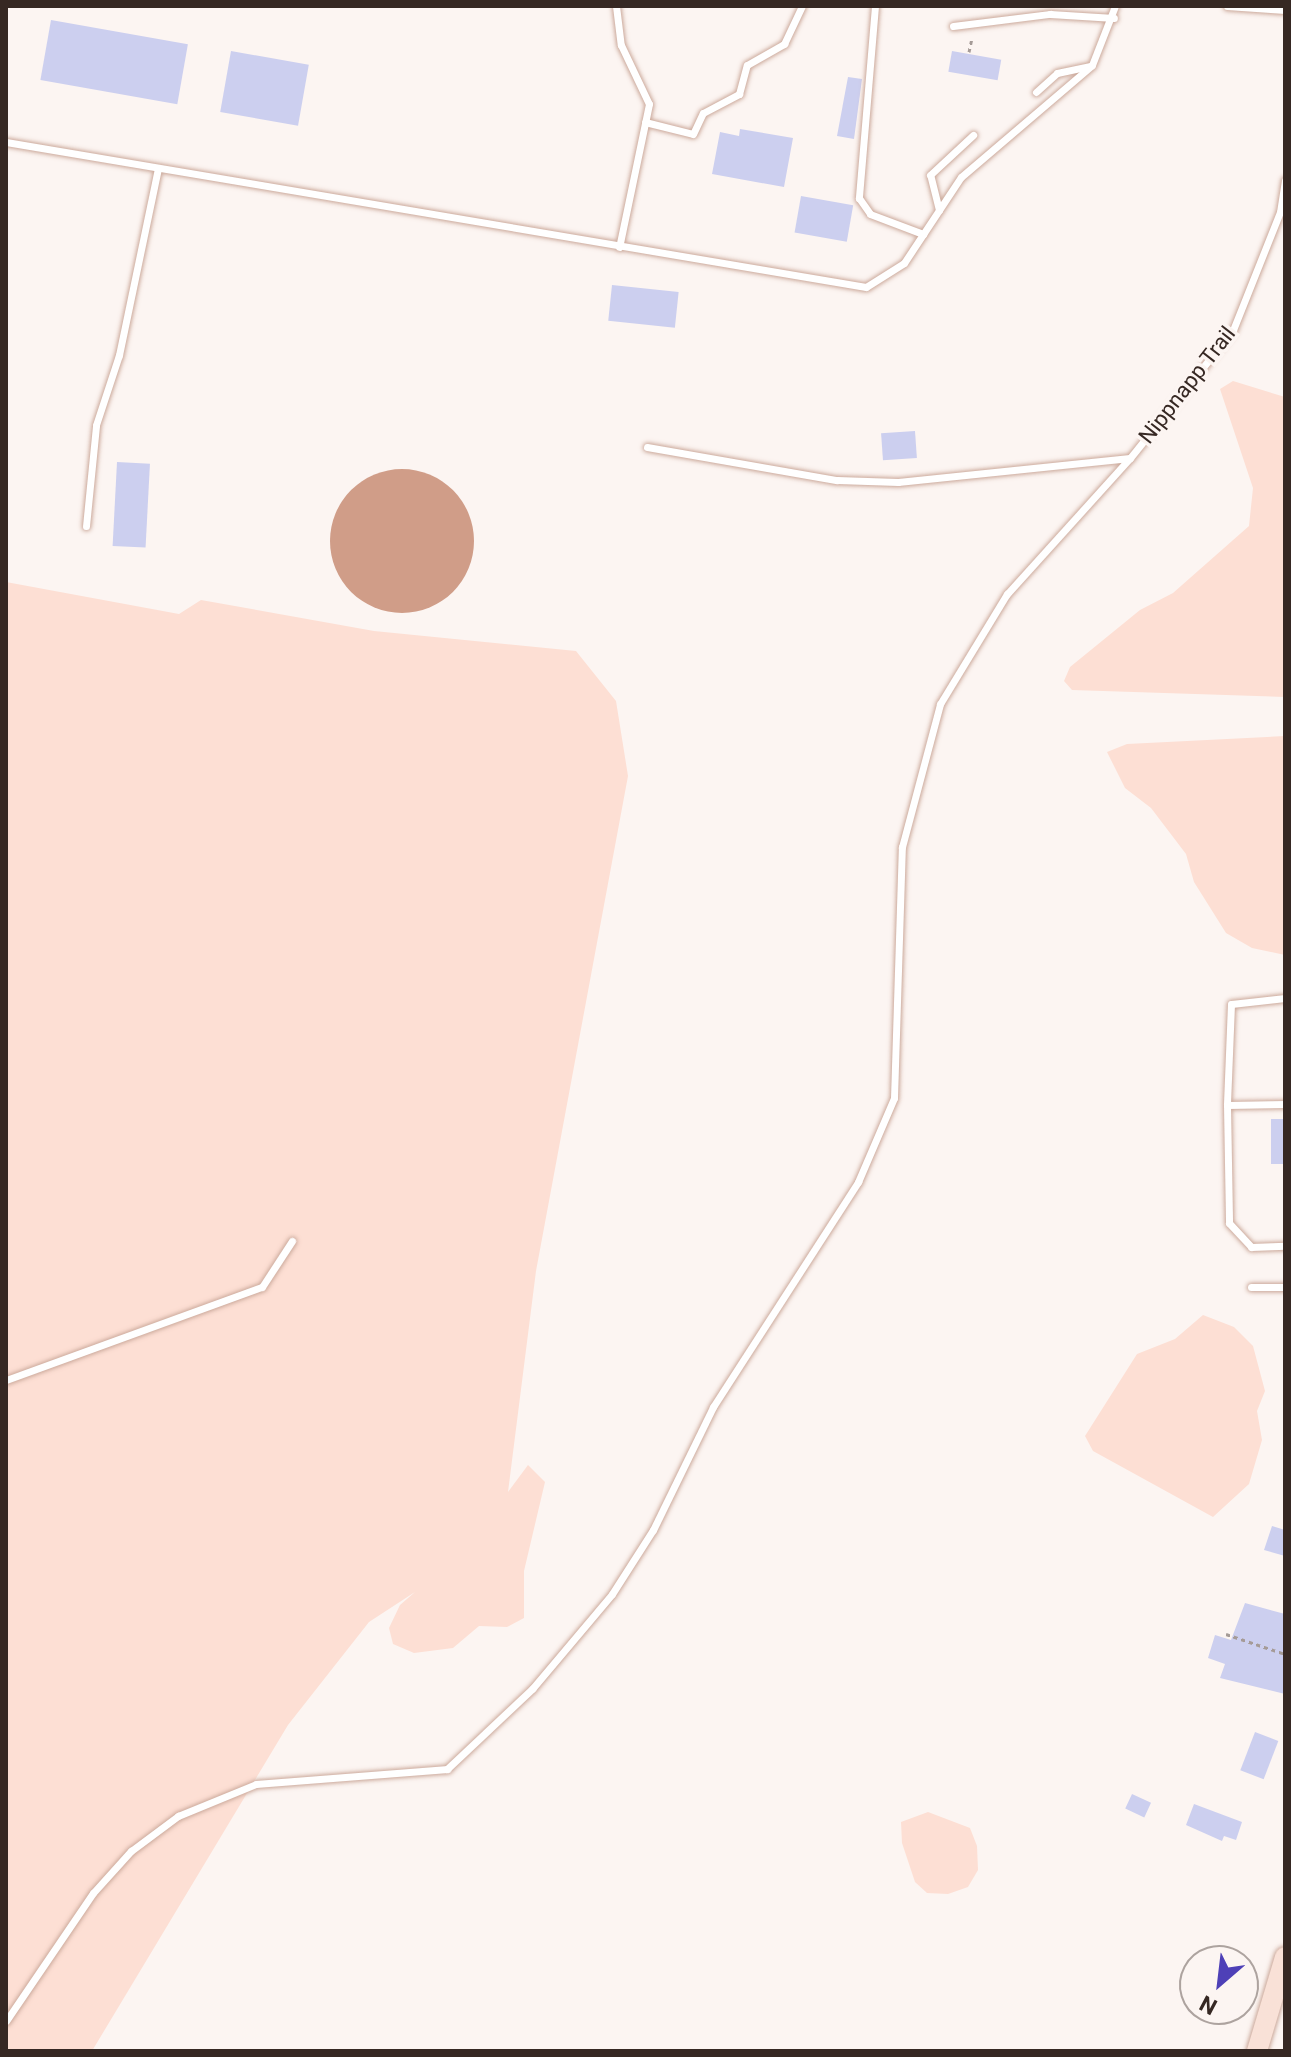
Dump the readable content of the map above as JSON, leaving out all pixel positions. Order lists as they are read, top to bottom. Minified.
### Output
{"streets":{"lane":["Nippnapp Trail"]},"north":"bottom left"}
